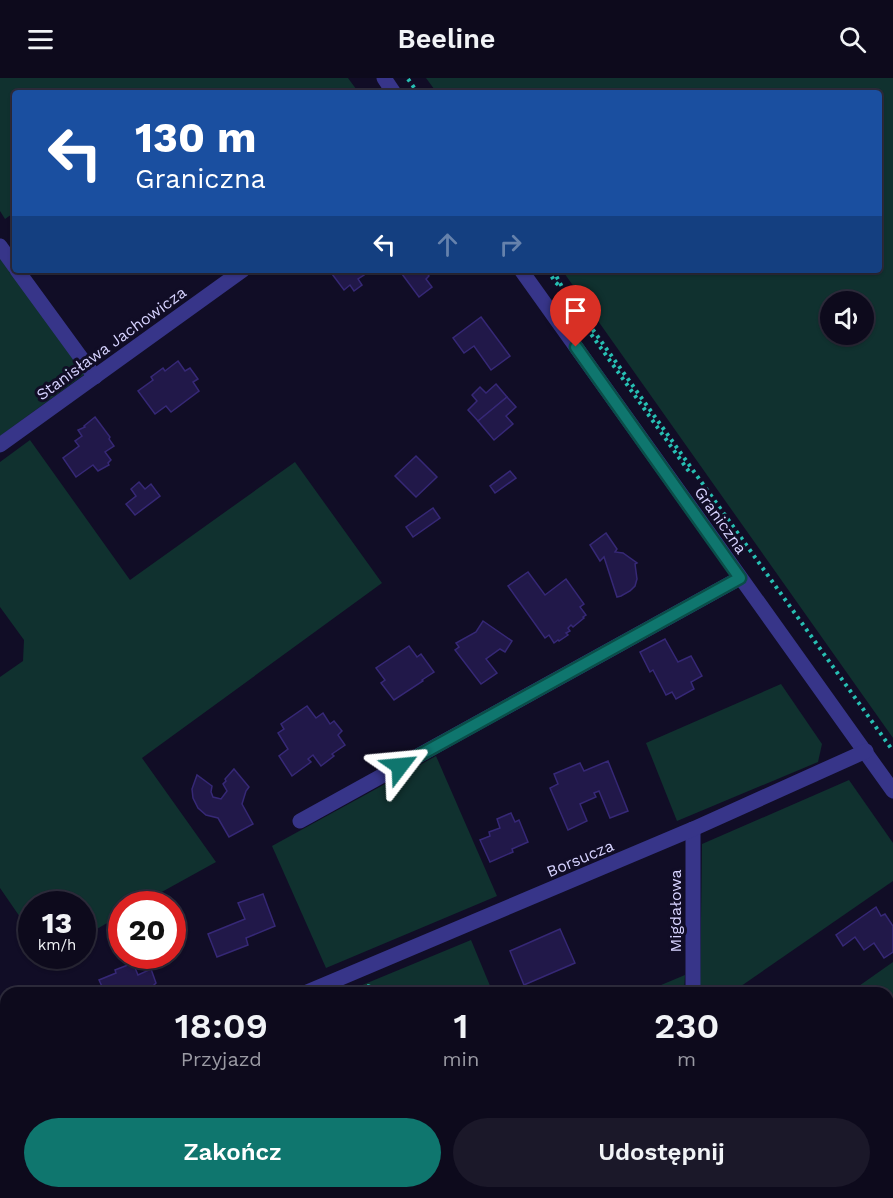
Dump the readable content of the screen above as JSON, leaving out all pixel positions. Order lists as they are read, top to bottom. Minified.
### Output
{"streets":{"street":["Stanisława Jachowicza","Graniczna","Borsucza","Migdałowa"]},"crossings":[["Graniczna","Borsucza"],["Borsucza","Migdałowa"]],"page":{"header":"Beeline","turn":["130 m","Graniczna"],"speed":"13 km/h","limit":"20","eta":["18:09","Przyjazd","1","min","230","m"],"buttons":["Zakończ","Udostępnij"]}}
